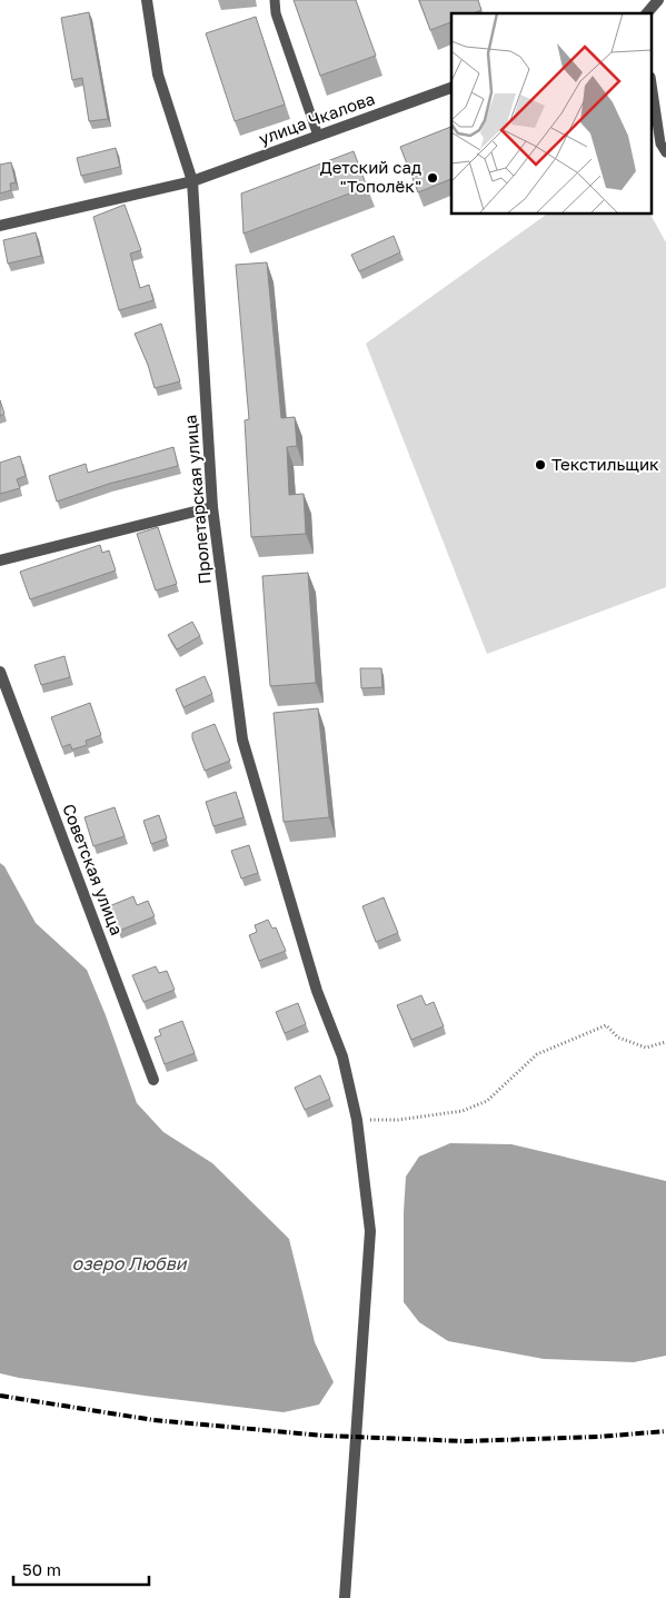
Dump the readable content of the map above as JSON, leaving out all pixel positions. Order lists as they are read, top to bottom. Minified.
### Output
{"streets":{"street":["улица Чкалова","Пролетарская улица","Советская улица"]},"crossings":[["улица Чкалова","Пролетарская улица"]],"water":["озеро Любви"],"places":["Детский сад \"Тополёк\"","Текстильщик"],"scale_bar":"50 m"}
